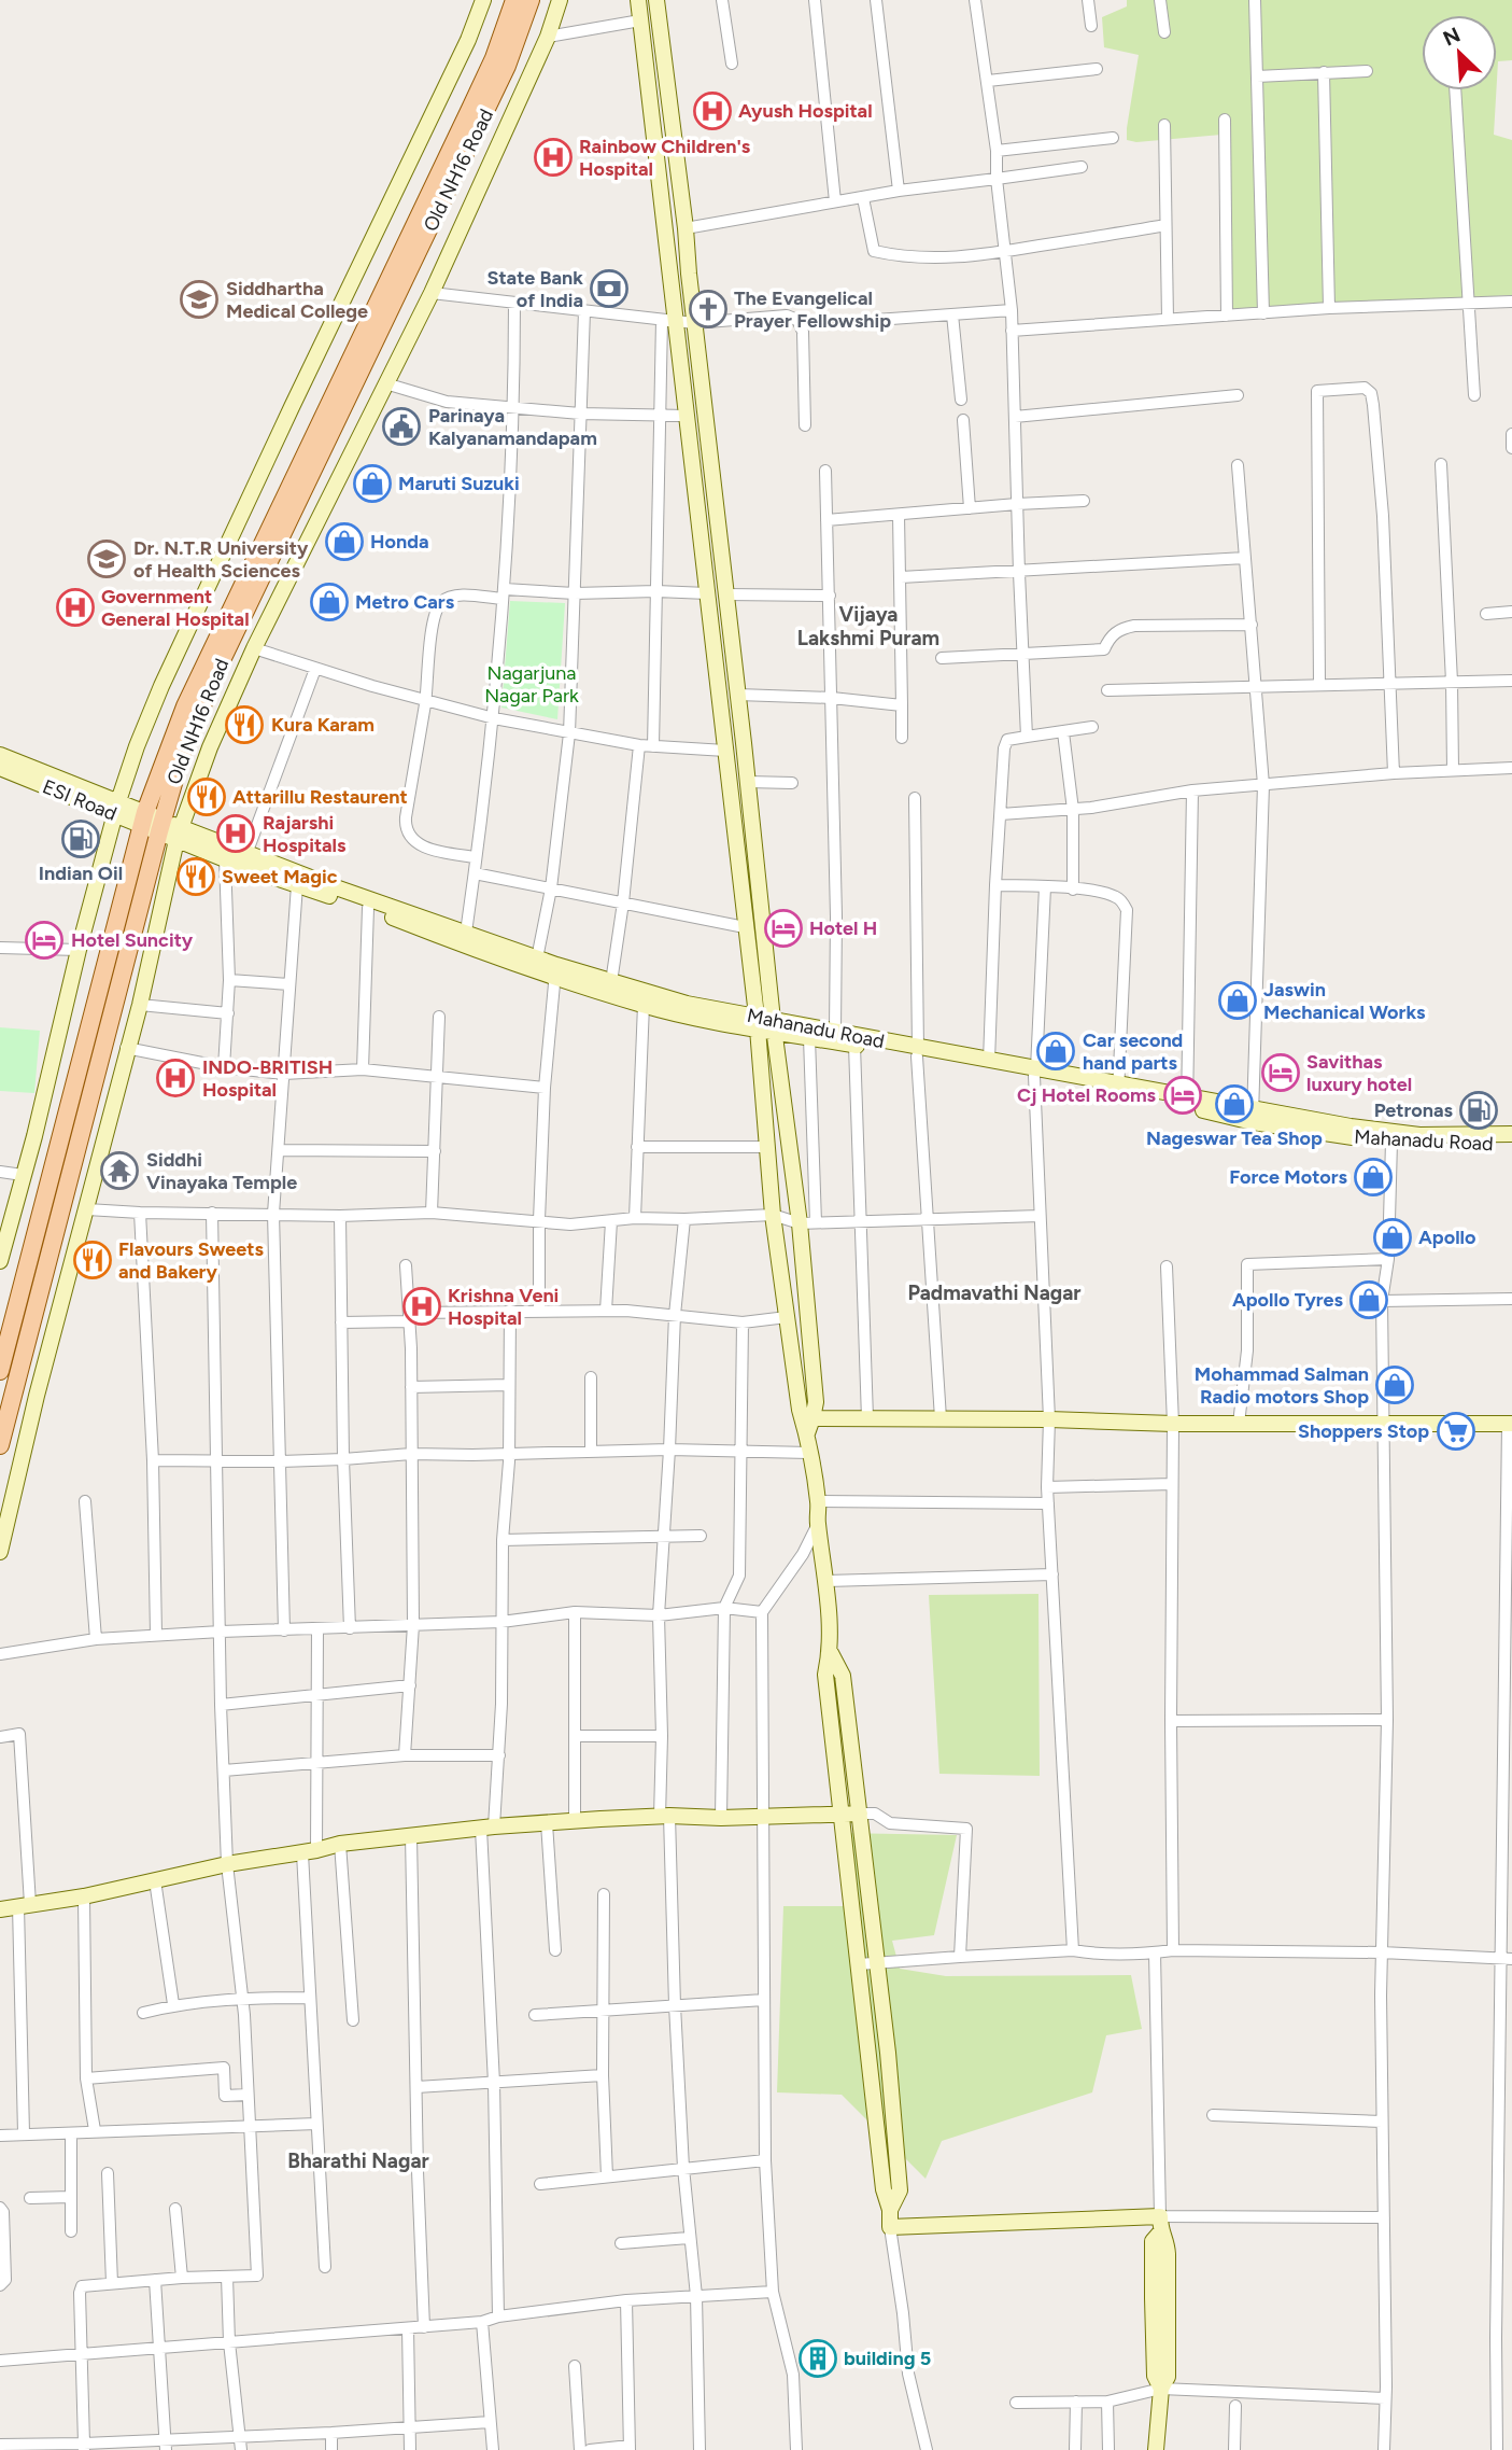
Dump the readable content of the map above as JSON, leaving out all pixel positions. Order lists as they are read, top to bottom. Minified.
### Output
{"streets":{"main road":["Old NH16 Road"],"street":["ESI Road","Mahanadu Road"]},"crossings":[["Old NH16 Road","ESI Road"],["Old NH16 Road","Mahanadu Road"],["ESI Road","Mahanadu Road"]],"districts":["Vijaya Lakshmi Puram","Padmavathi Nagar","Bharathi Nagar"],"parks":["Nagarjuna Nagar Park"],"places":{"hospital":["Ayush Hospital","Rainbow Children's Hospital","Government General Hospital","Rajarshi Hospitals","INDO-BRITISH Hospital","Krishna Veni Hospital"],"bank":["State Bank of India"],"school or university":["Siddhartha Medical College","Dr. N.T.R University of Health Sciences"],"church":["The Evangelical Prayer Fellowship"],"public building":["Parinaya Kalyanamandapam"],"shop":["Maruti Suzuki","Honda","Metro Cars","Jaswin Mechanical Works","Car second hand parts","Nageswar Tea Shop","Force Motors","Apollo","Apollo Tyres","Mohammad Salman Radio motors Shop"],"restaurant":["Kura Karam","Attarillu Restaurent","Sweet Magic","Flavours Sweets and Bakery"],"fuel station":["Indian Oil","Petronas"],"hotel":["Hotel H","Hotel Suncity","Savithas luxury hotel","Cj Hotel Rooms"],"temple":["Siddhi Vinayaka Temple"],"supermarket":["Shoppers Stop"],"building":["building 5"]},"north":"top left"}
